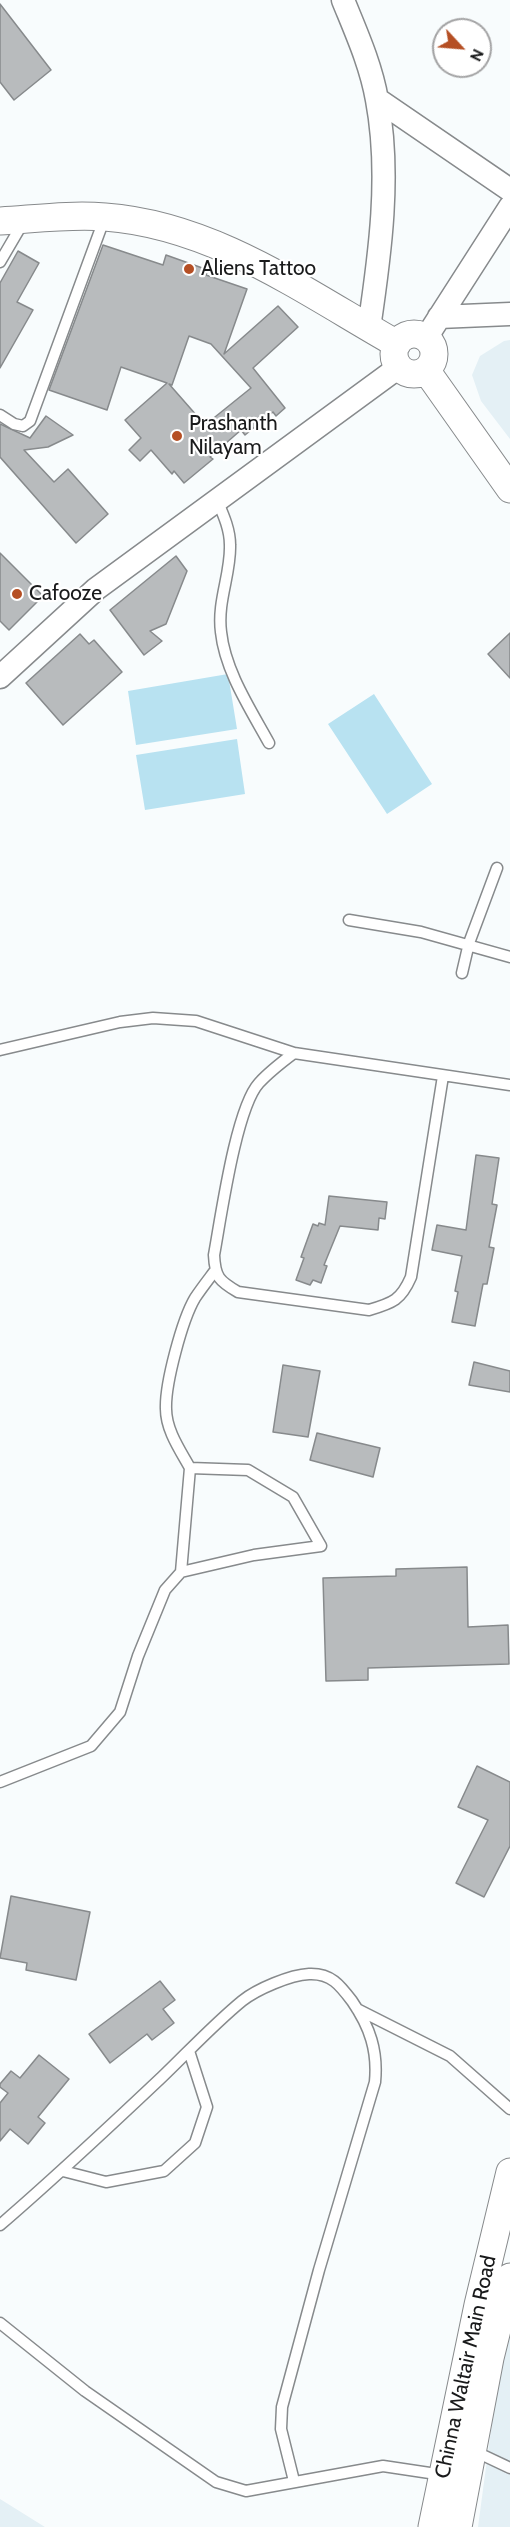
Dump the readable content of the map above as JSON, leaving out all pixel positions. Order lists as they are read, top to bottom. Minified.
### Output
{"streets":{"street":["Chinna Waltair Main Road"]},"places":["Aliens Tattoo","Prashanth Nilayam","Cafooze"],"north":"bottom right"}
